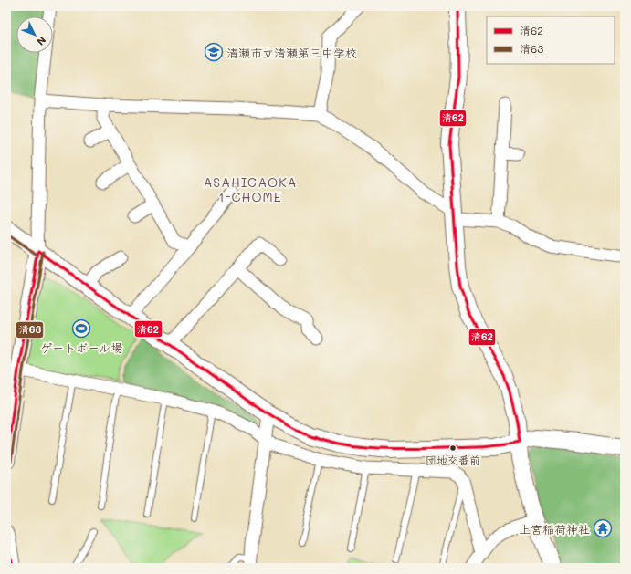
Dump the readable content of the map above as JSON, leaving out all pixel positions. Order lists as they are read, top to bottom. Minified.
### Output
{"districts":["ASAHIGAOKA 1-CHOME"],"places":{"school or university":["清瀬市立清瀬第三中学校"],"sports":["ゲートボール場"],"other":["団地交番前"],"temple":["上宮稲荷神社"]},"lines":["transit line 清62","transit line 清63"],"legend":["清62","清63"],"north":"bottom right"}
